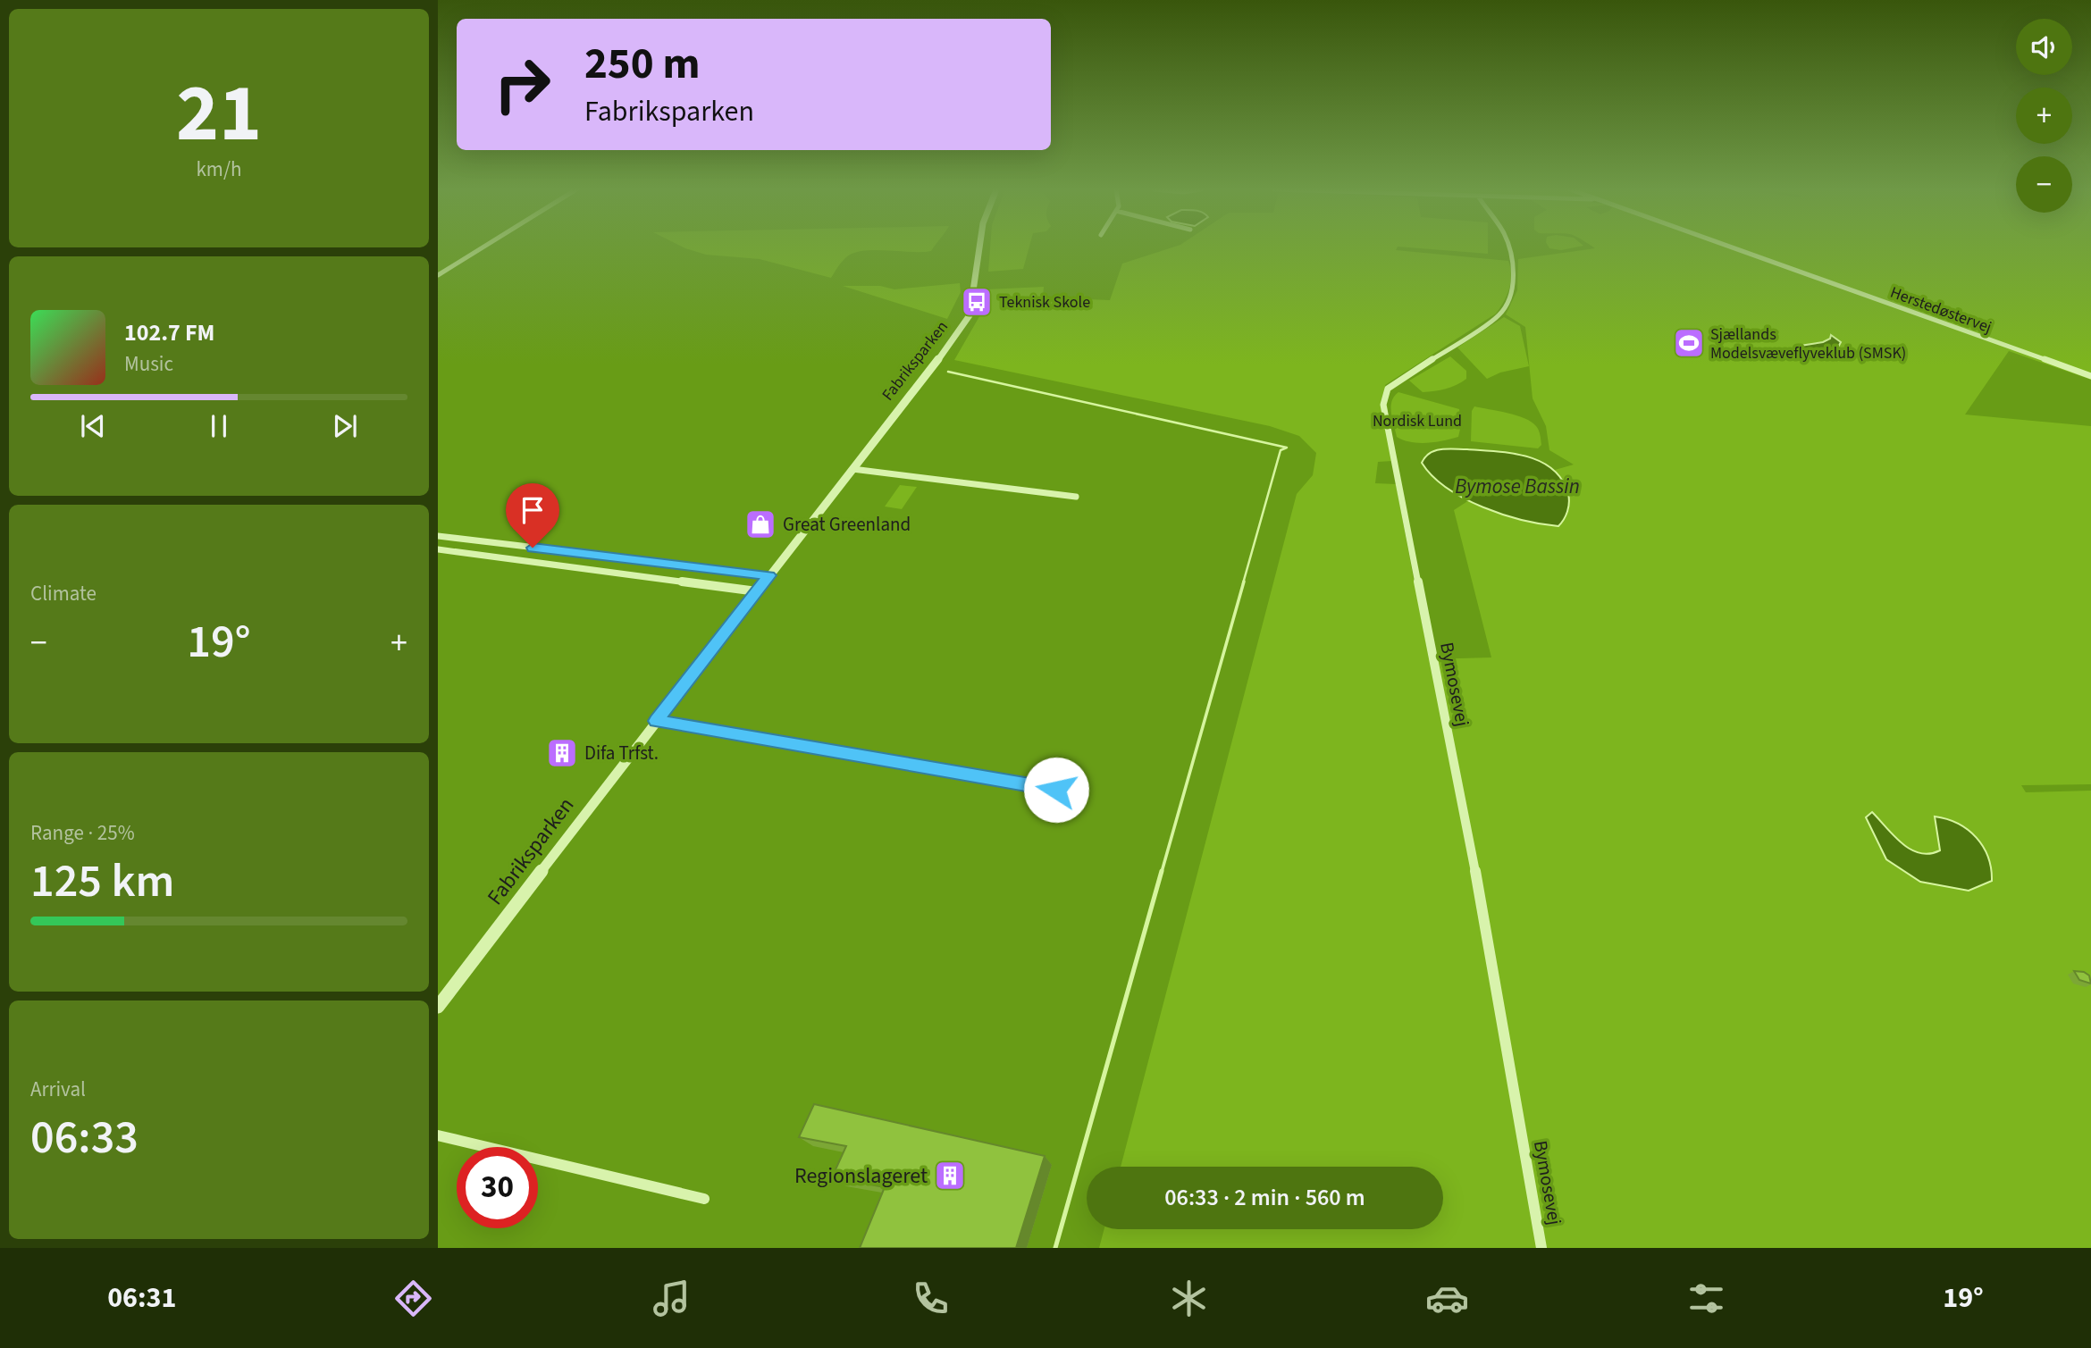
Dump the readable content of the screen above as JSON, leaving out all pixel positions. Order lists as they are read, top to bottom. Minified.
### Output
{"streets":{"street":["Herstedøstervej","Fabriksparken","Bymosevej"]},"water":["Bymose Bassin"],"parks":["Nordisk Lund"],"places":{"bus stop":["Teknisk Skole"],"sports":["Sjællands Modelsvæveflyveklub (SMSK)"],"shop":["Great Greenland"],"building":["Difa Trfst.","Regionslageret"]},"page":{"tile":[["21","km/h"],"Climate",["Range · 25%","125 km"],["Arrival","06:33"]],"map_buttons":["+","−"],"turn":["250 m","Fabriksparken"],"song":["102.7 FM","Music"],"heat":["−","19°","+"],"limit":"30","trip":"06:33 · 2 min · 560 m","tabs":["06:31","19°"]}}
